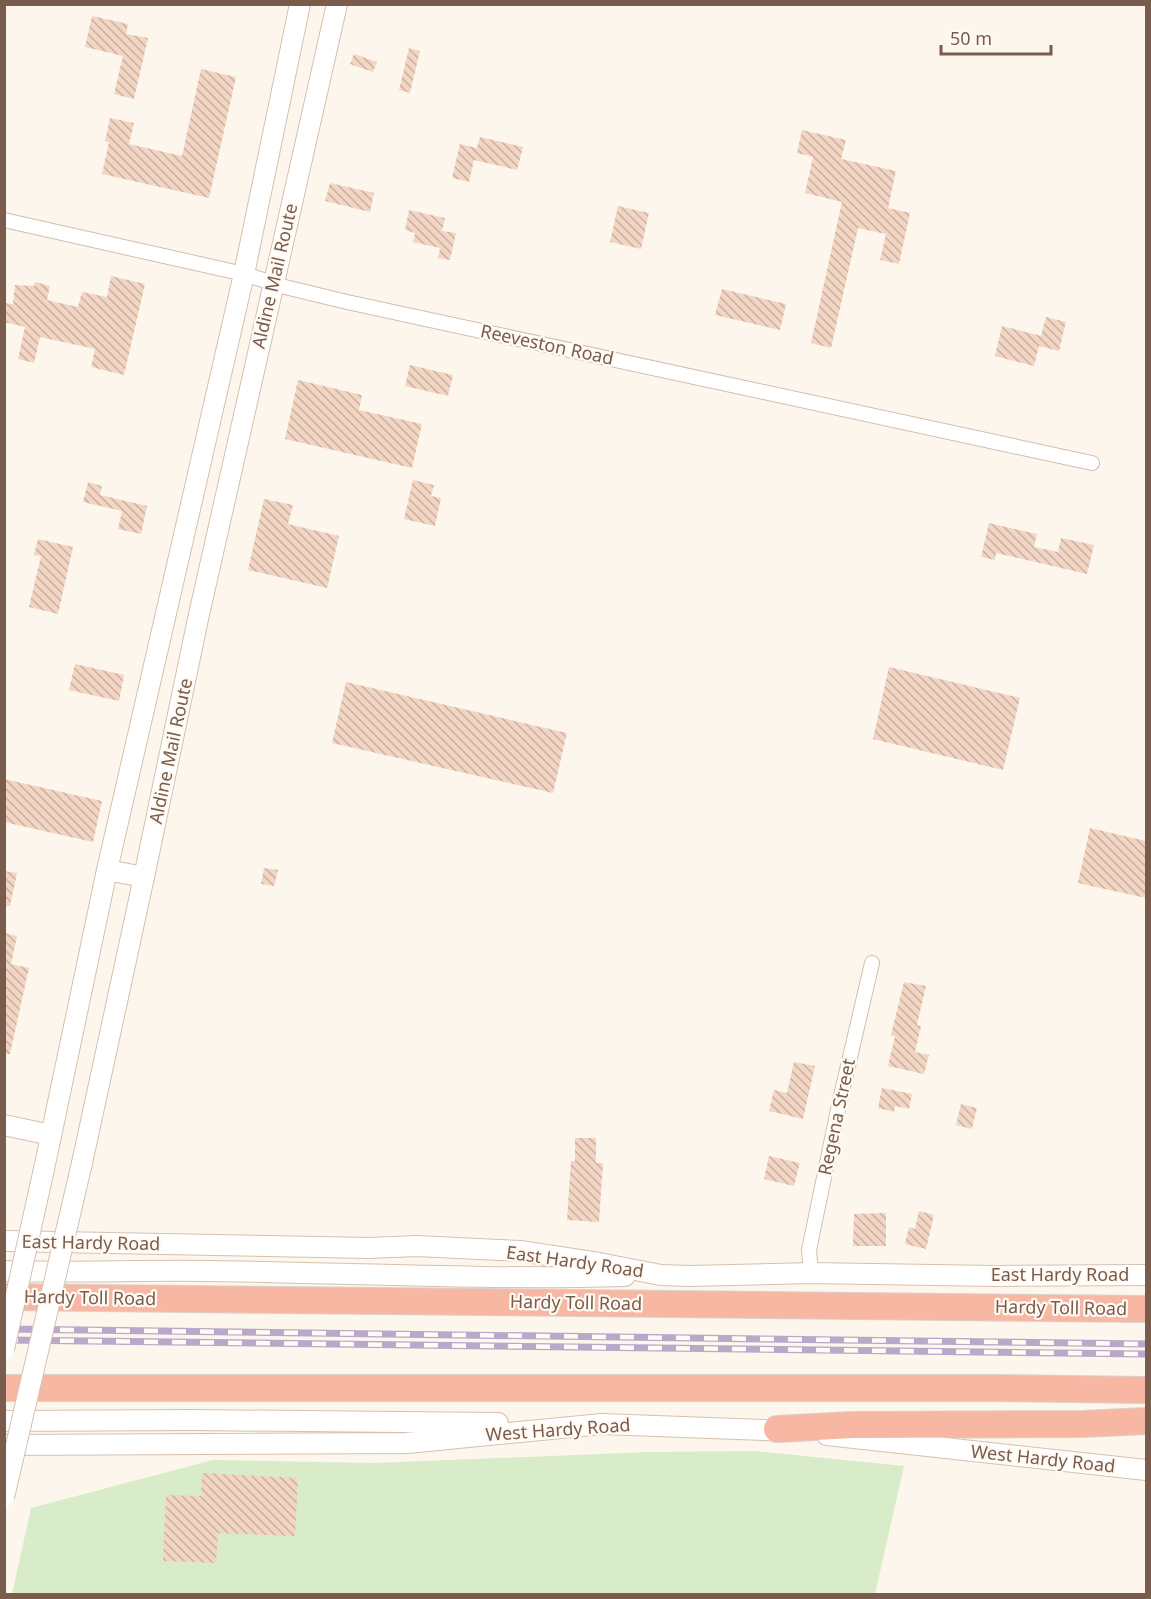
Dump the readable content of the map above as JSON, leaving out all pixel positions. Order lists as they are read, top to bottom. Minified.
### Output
{"streets":{"highway":["Hardy Toll Road"],"main road":["Aldine Mail Route","East Hardy Road","West Hardy Road"],"street":["Reeveston Road","Regena Street"]},"crossings":[["Aldine Mail Route","Reeveston Road"],["Regena Street","East Hardy Road"]],"scale_bar":"50 m"}
